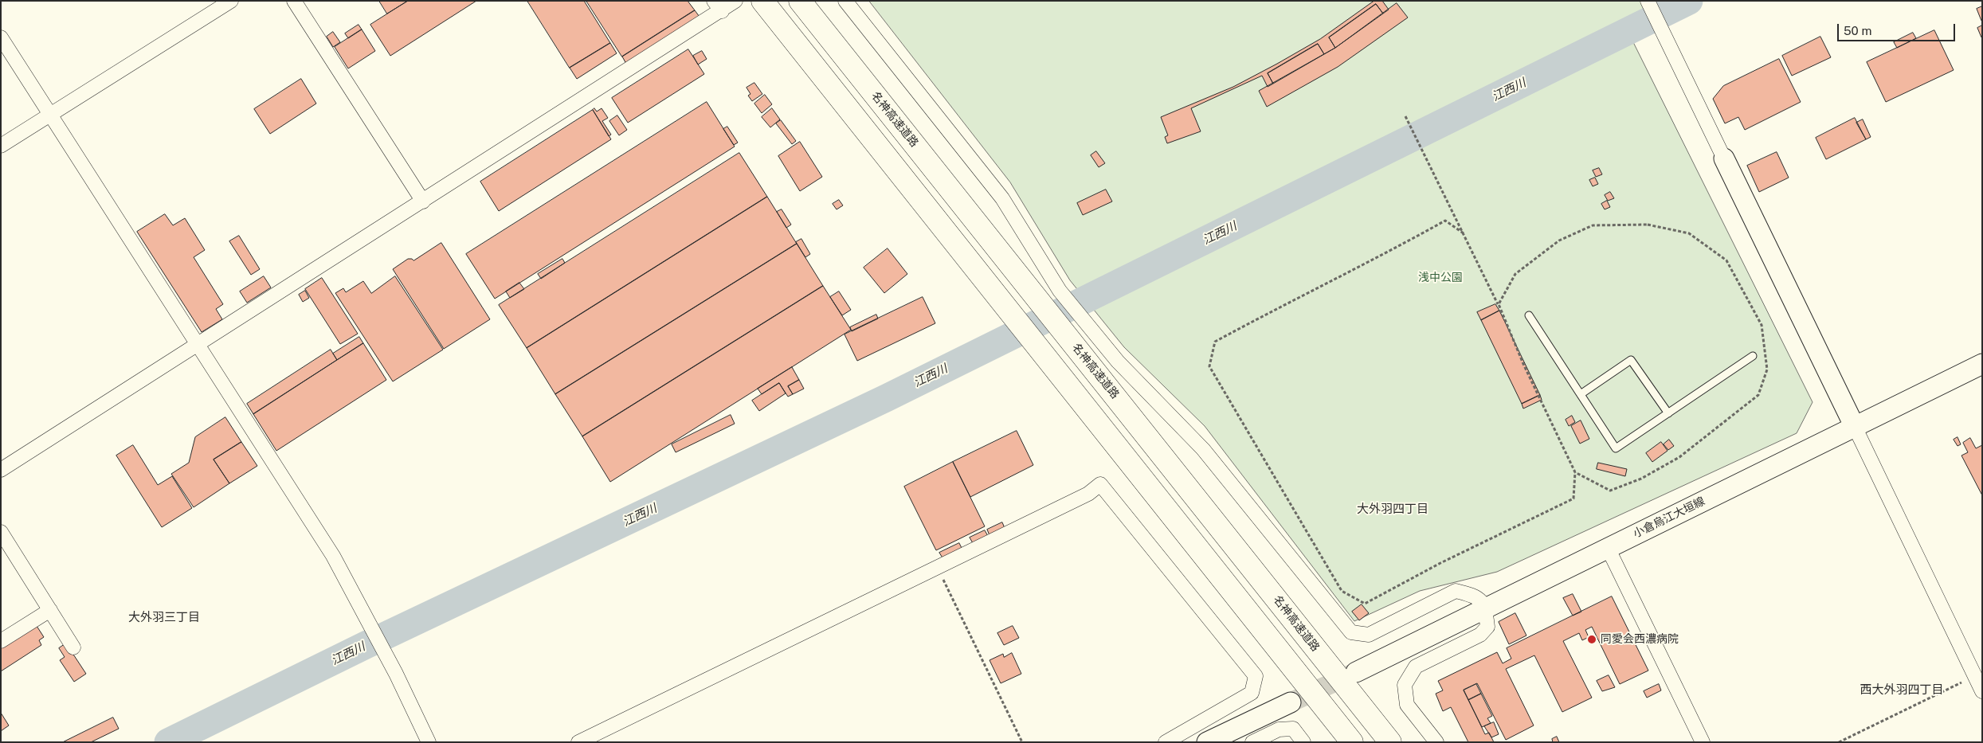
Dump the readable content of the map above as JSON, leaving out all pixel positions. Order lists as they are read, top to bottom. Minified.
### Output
{"streets":{"highway":["名神高速道路"],"main road":["小倉烏江大垣線"]},"districts":["大外羽四丁目","大外羽三丁目","西大外羽四丁目"],"water":["江西川"],"parks":["浅中公園"],"places":["同愛会西濃病院"],"scale_bar":"50 m"}
